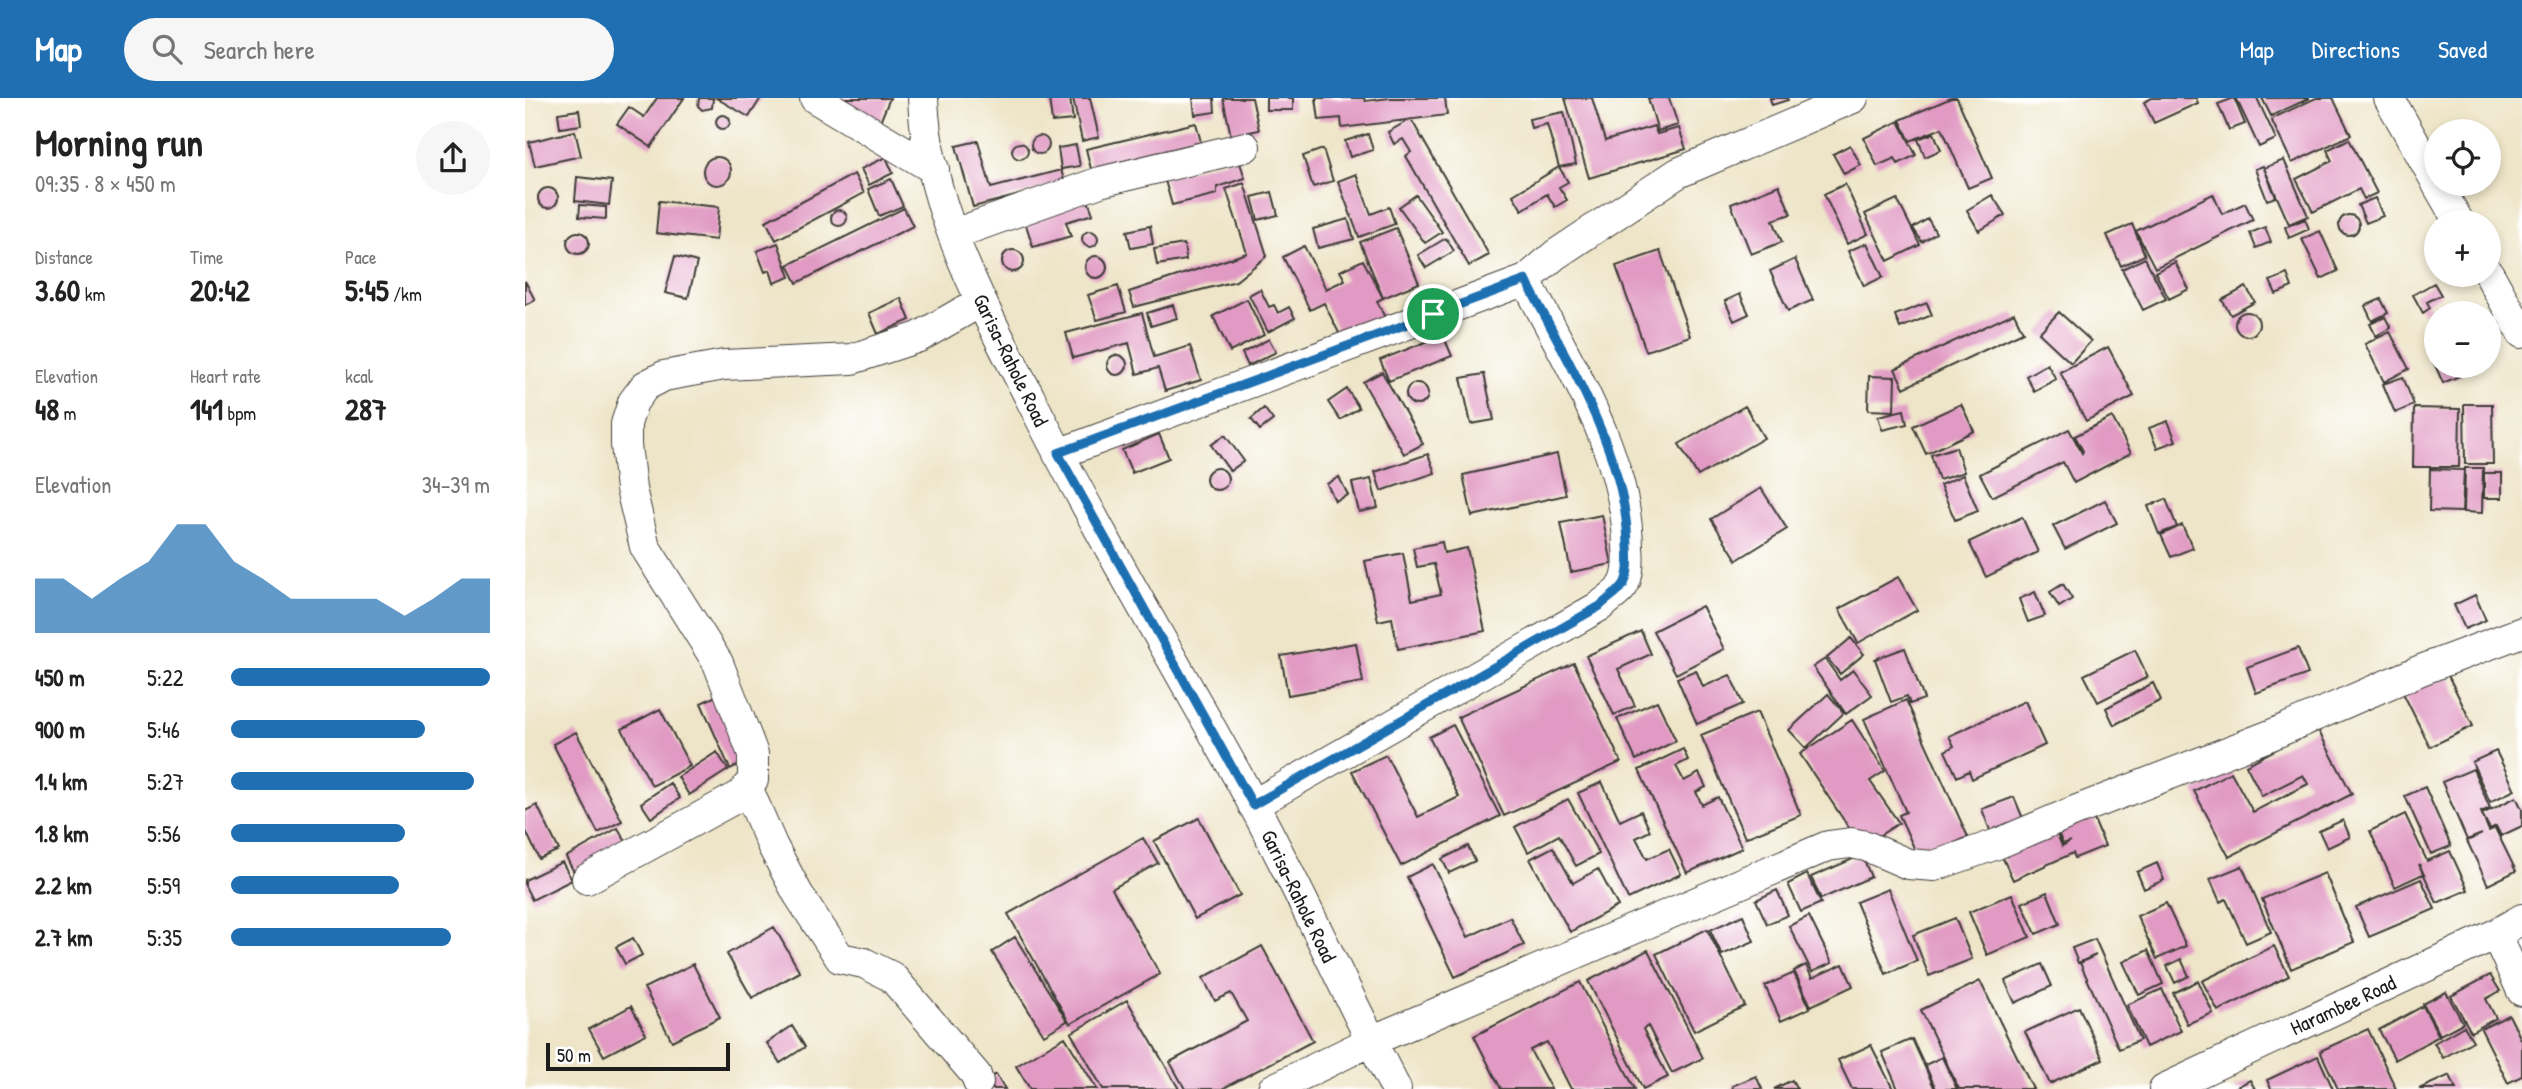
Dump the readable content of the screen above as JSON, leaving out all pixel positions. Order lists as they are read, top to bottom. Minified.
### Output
{"streets":{"street":["Garisa-Rahole Road","Harambee Road"]},"scale_bar":"50 m","page":{"header":"Map","search":"Search here","nav":["Map","Directions","Saved"],"heading":["Morning run","09:35 · 8 × 450 m"],"map_buttons":["+","−"],"stats":[["Distance","3.60 km"],["Time","20:42"],["Pace","5:45 /km"],["Elevation","48 m"],["Heart rate","141 bpm"],["kcal","287"]],"chart":["Elevation","34–39 m"],"list":[{"name":"450 m","note":"5:22"},{"name":"900 m","note":"5:46"},{"name":"1.4 km","note":"5:27"},{"name":"1.8 km","note":"5:56"},{"name":"2.2 km","note":"5:59"},{"name":"2.7 km","note":"5:35"}],"scale":"50 m"}}
